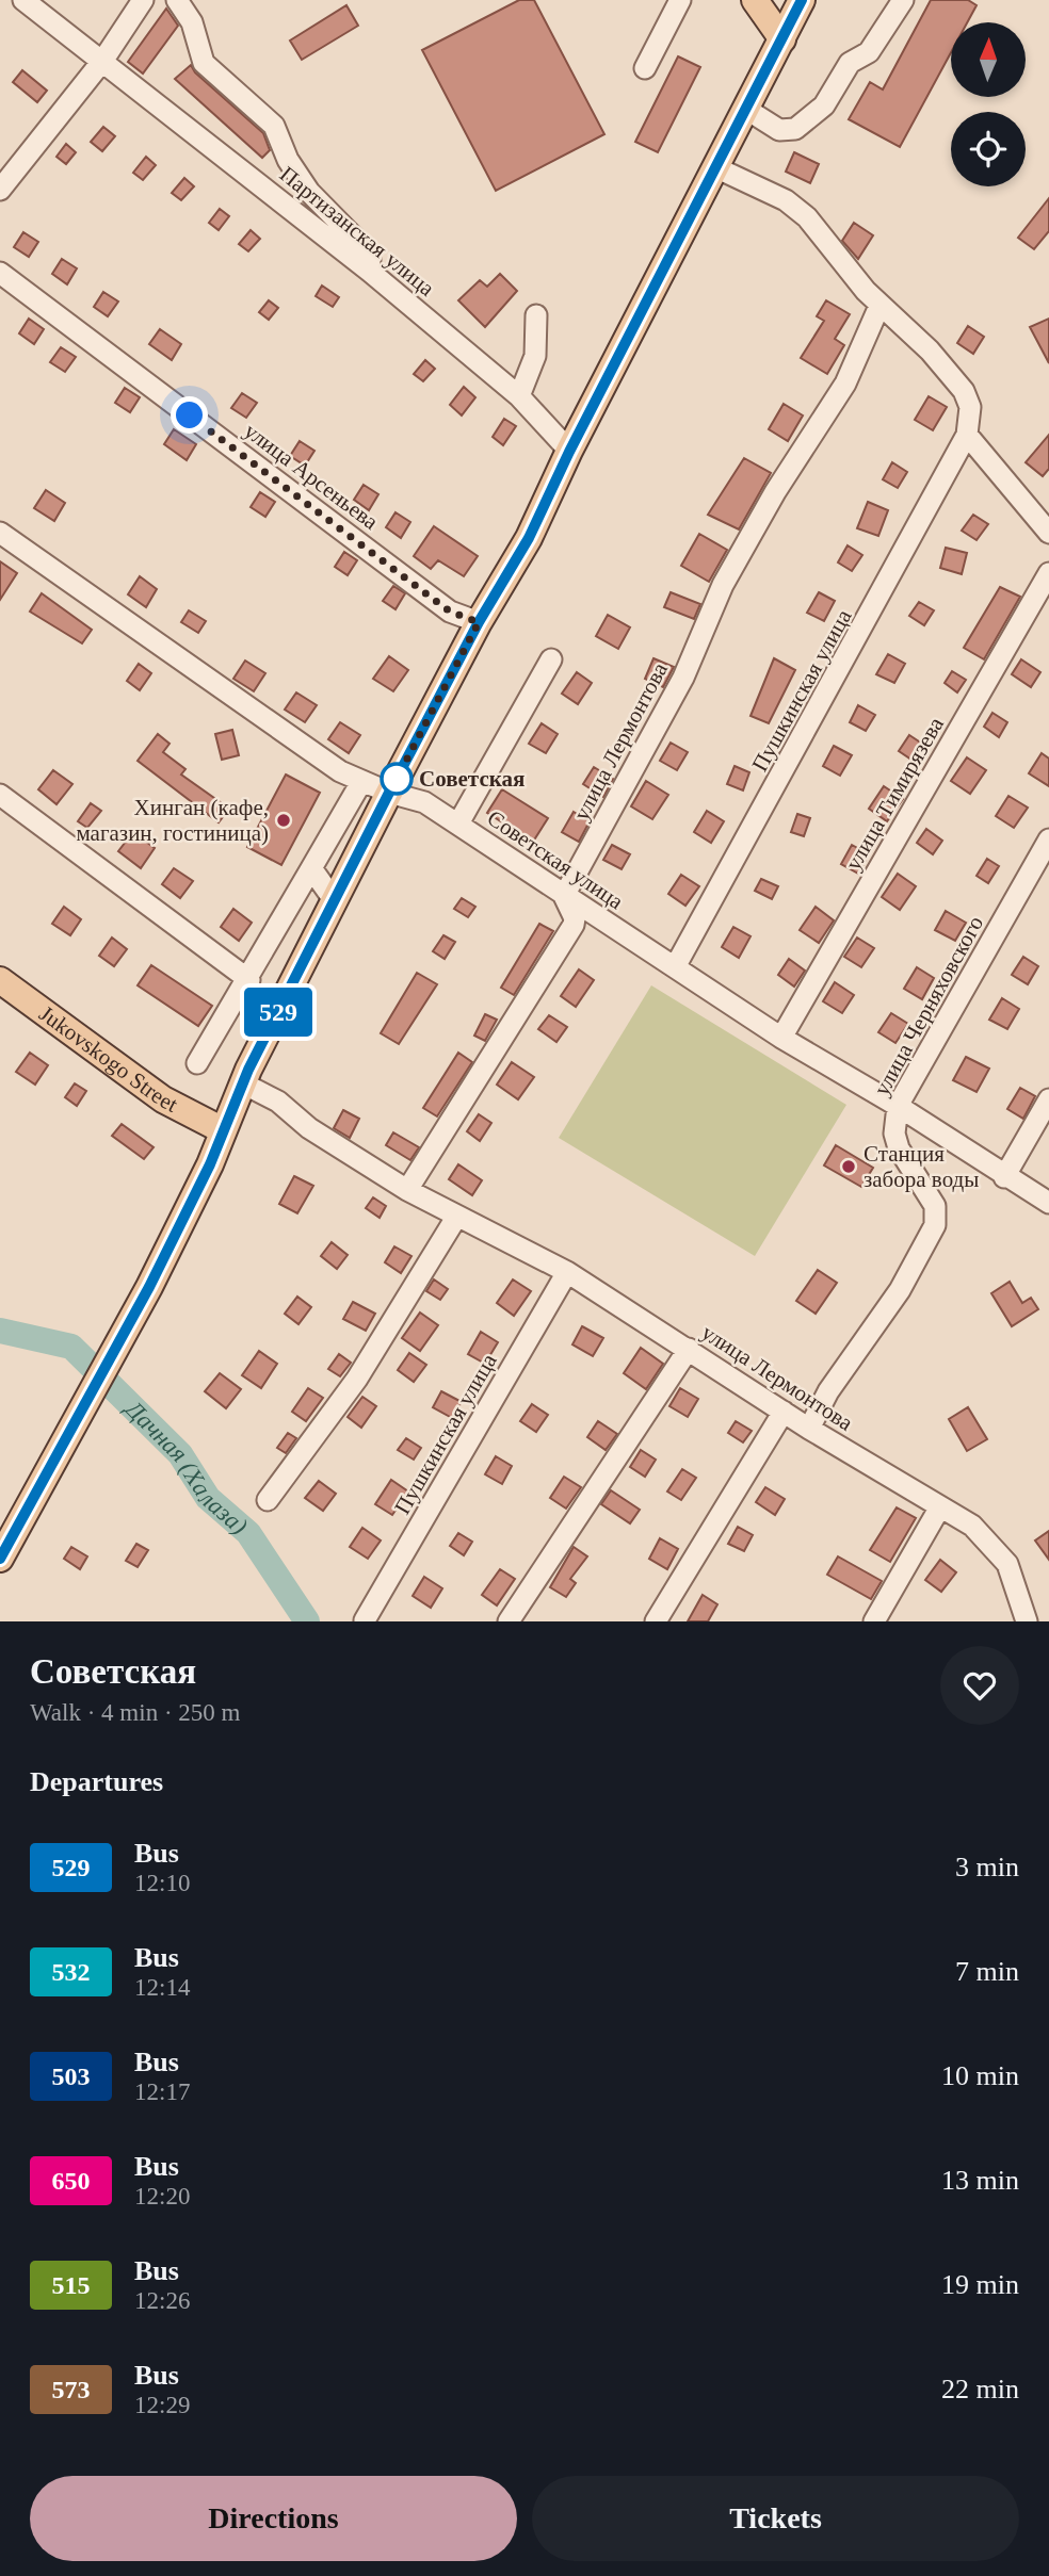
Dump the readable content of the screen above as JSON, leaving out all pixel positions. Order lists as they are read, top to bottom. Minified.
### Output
{"streets":{"main road":["Jukovskogo Street"],"street":["Партизанская улица","улица Арсеньева","Пушкинская улица","улица Лермонтова","улица Тимирязева","Советская улица","улица Черняховского"]},"crossings":[["Пушкинская улица","улица Лермонтова"],["Пушкинская улица","Советская улица"],["улица Лермонтова","Советская улица"],["улица Лермонтова","улица Черняховского"],["улица Тимирязева","Советская улица"],["Советская улица","улица Черняховского"]],"water":["Дачная (Халаза)"],"places":["Советская","Хинган (кафе, магазин, гостиница)","Станция забора воды"],"lines":["bus line 529"],"north":"top","page":{"on_map":"529","heading":[["Советская","Walk · 4 min · 250 m"],"Departures"],"list":[{"mark":"529","name":"Bus","note":"12:10","value":"3 min"},{"mark":"532","name":"Bus","note":"12:14","value":"7 min"},{"mark":"503","name":"Bus","note":"12:17","value":"10 min"},{"mark":"650","name":"Bus","note":"12:20","value":"13 min"},{"mark":"515","name":"Bus","note":"12:26","value":"19 min"},{"mark":"573","name":"Bus","note":"12:29","value":"22 min"}],"buttons":["Directions","Tickets"]}}
